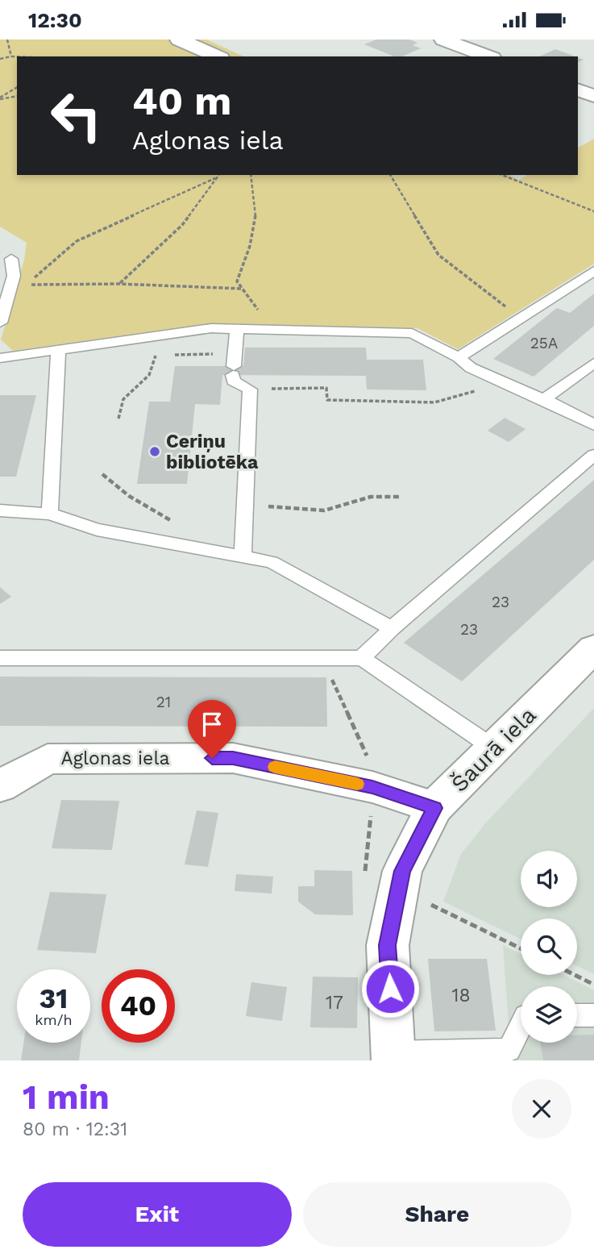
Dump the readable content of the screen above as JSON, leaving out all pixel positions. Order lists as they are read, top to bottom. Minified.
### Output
{"streets":{"street":["Šaurā iela","Aglonas iela"]},"crossings":[["Šaurā iela","Aglonas iela"]],"places":["Ceriņu bibliotēka"],"house_numbers":["25A","23","23","21","18","17"],"page":{"status":"12:30","turn":["40 m","Aglonas iela"],"speed":"31 km/h","limit":"40","heading":["1 min","80 m · 12:31"],"buttons":["Exit","Share"]}}
